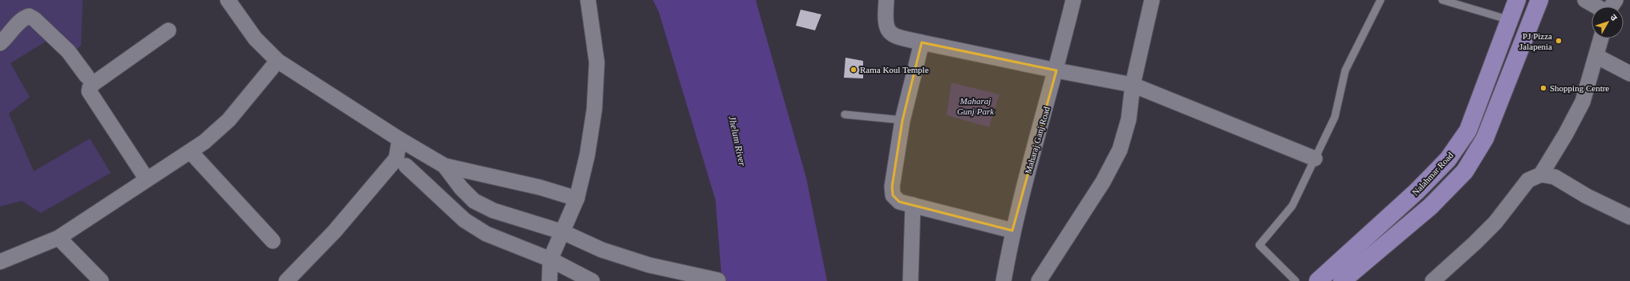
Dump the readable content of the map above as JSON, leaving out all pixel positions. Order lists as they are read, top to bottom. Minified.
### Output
{"streets":{"main road":["Nalahmar Road"],"street":["Maharaj Ganj Road"]},"water":["Jhelum River"],"parks":["Maharaj Gunj Park"],"places":["PJ Pizza Jalapenia","Rama Koul Temple","Shopping Centre"],"north":"top right"}
